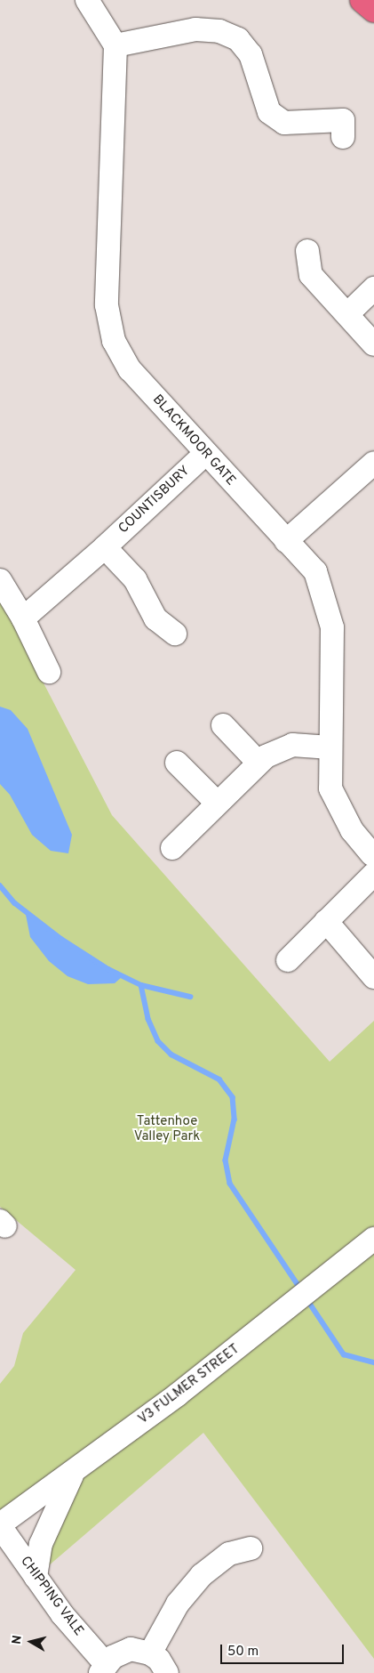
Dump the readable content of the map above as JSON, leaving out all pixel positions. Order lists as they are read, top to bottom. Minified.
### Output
{"streets":{"street":["BLACKMOOR GATE","COUNTISBURY","V3 FULMER STREET","CHIPPING VALE"]},"crossings":[["BLACKMOOR GATE","COUNTISBURY"],["V3 FULMER STREET","CHIPPING VALE"]],"parks":["Tattenhoe Valley Park"],"scale_bar":"50 m","north":"left"}
